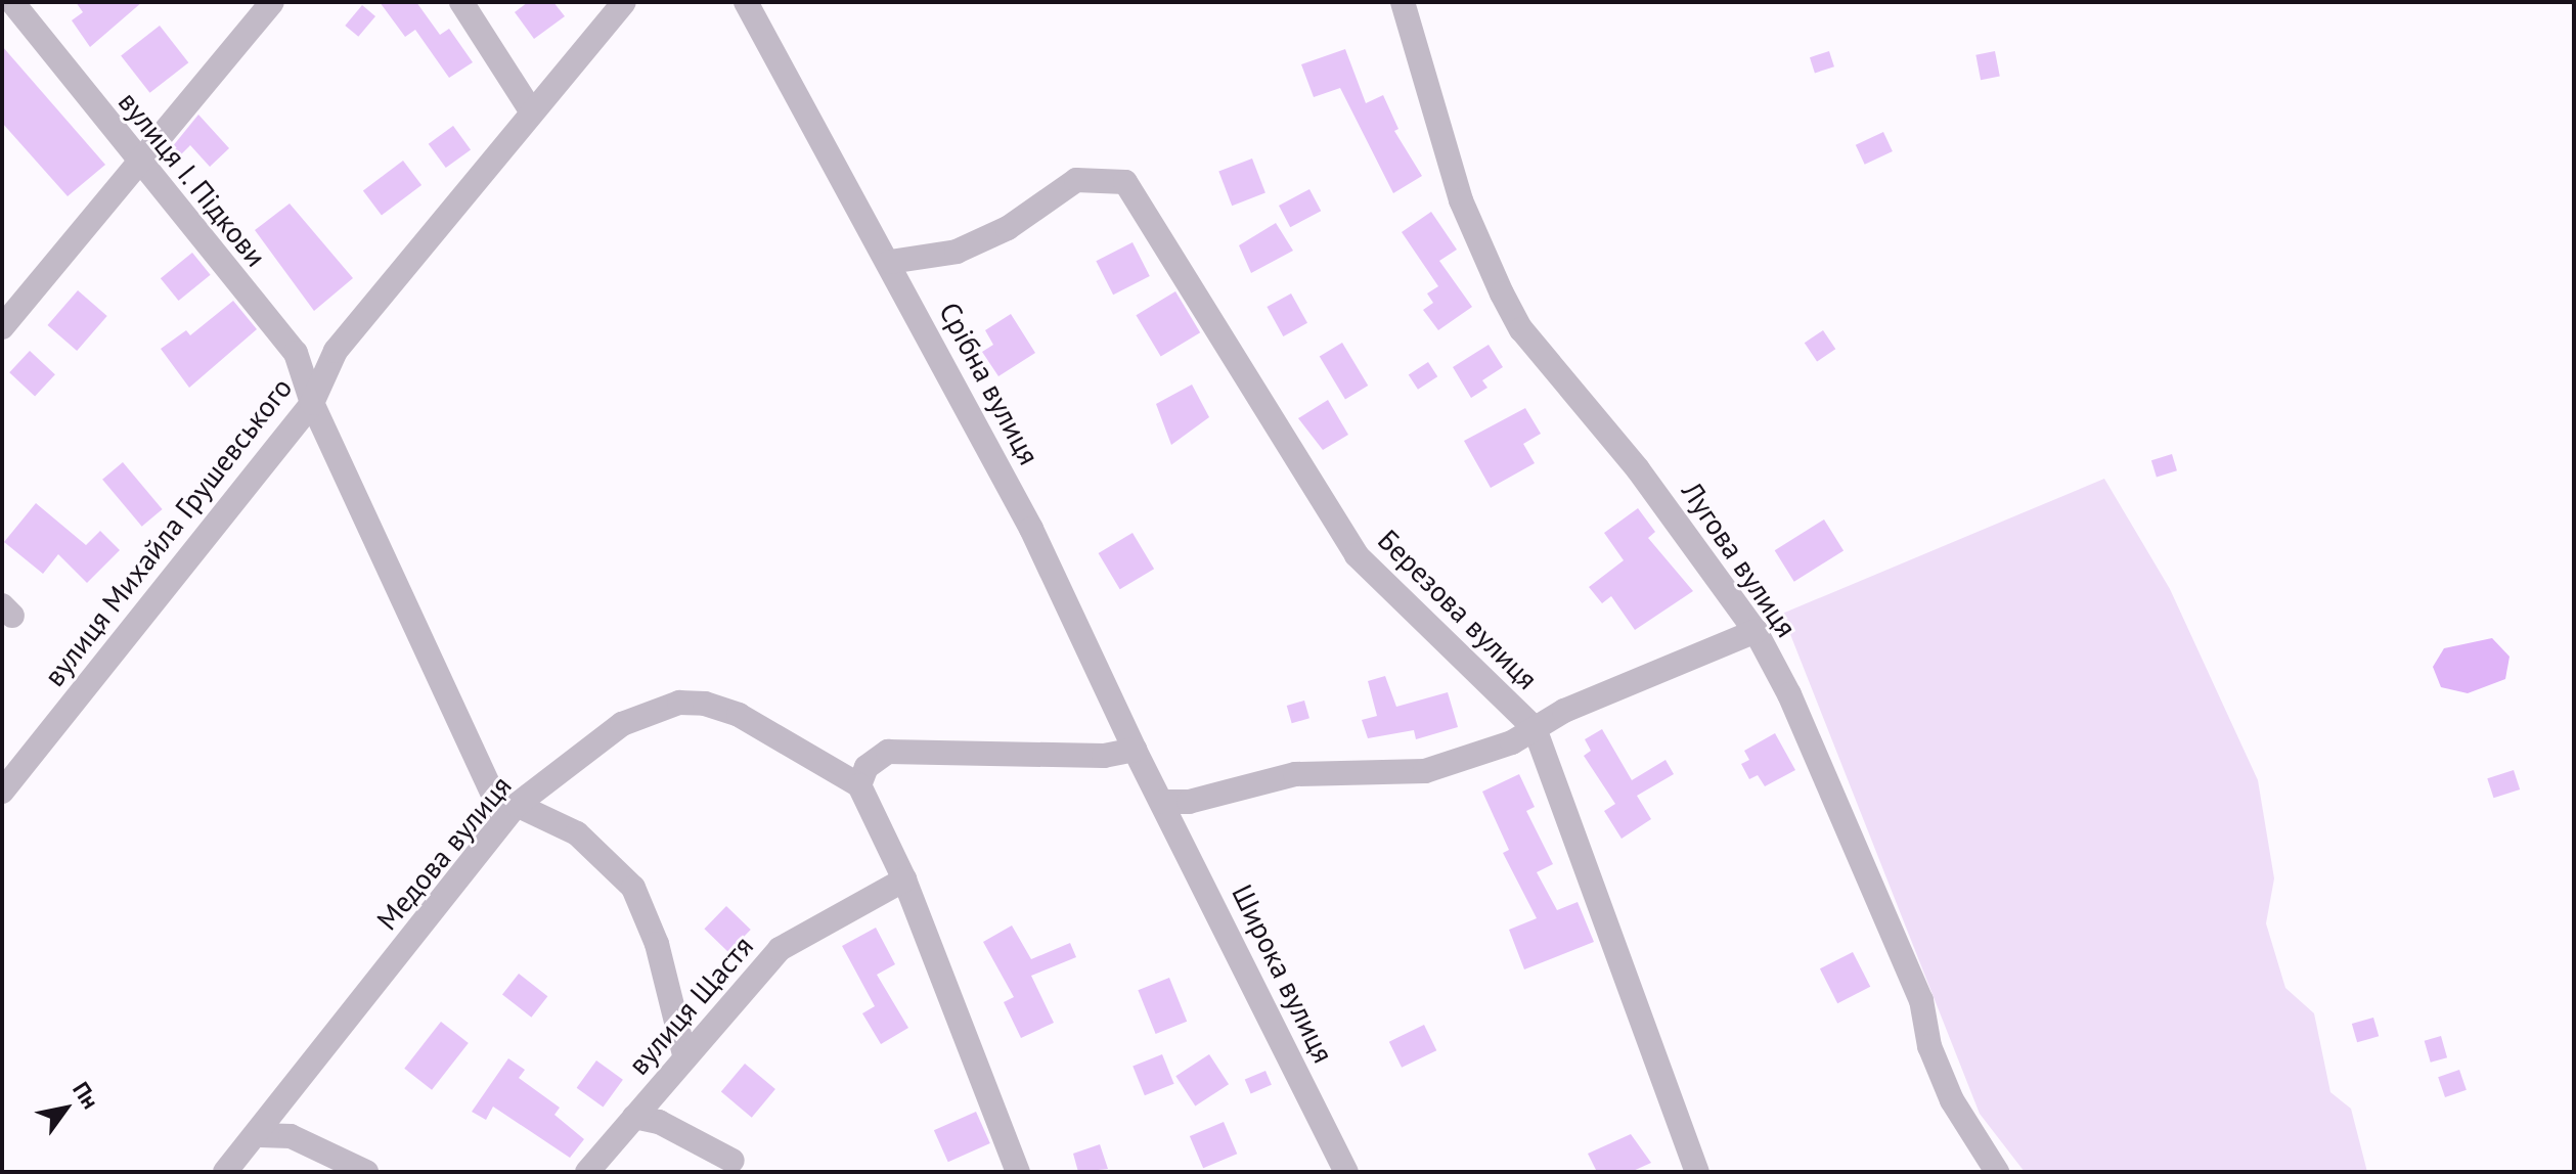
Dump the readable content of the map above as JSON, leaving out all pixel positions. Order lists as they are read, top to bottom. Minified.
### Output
{"streets":{"street":["вулиця І. Підкови","Срібна вулиця","вулиця Михайла Грушевського","Лугова вулиця","Березова вулиця","Медова вулиця","Широка вулиця","вулиця Щастя"]},"crossings":[["вулиця І. Підкови","вулиця Михайла Грушевського"],["вулиця І. Підкови","Медова вулиця"],["Срібна вулиця","Березова вулиця"],["Срібна вулиця","Широка вулиця"]],"north":"top right"}
